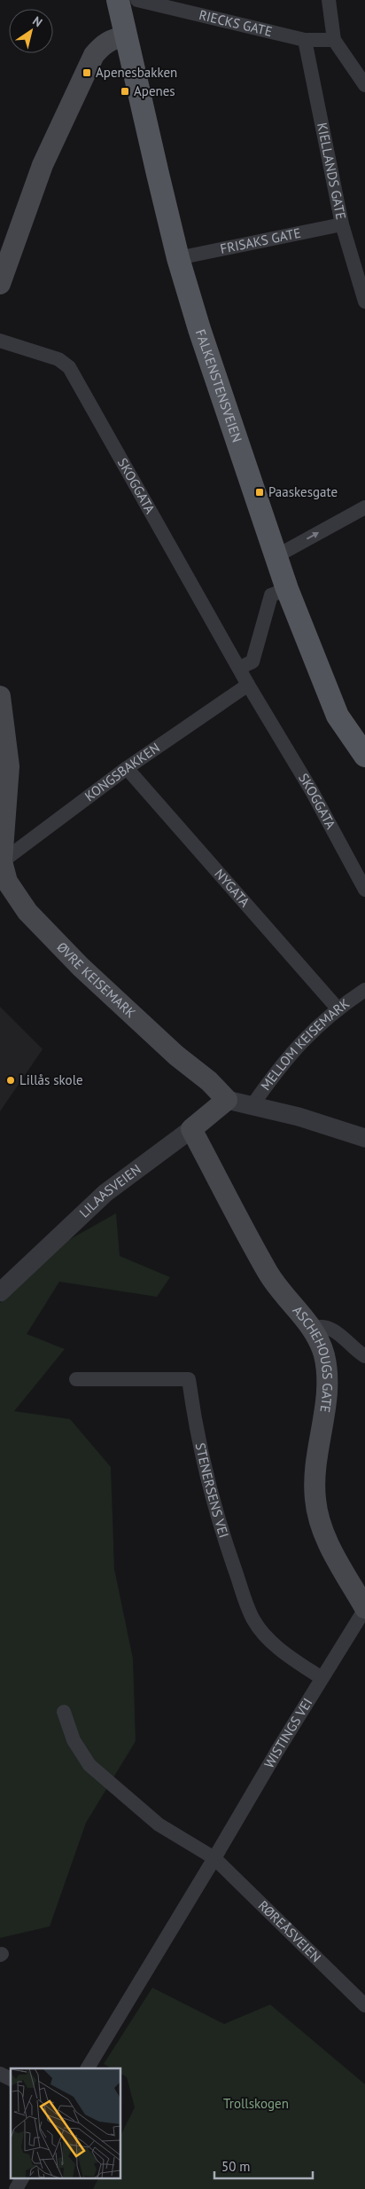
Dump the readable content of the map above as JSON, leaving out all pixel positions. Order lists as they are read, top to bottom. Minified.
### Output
{"streets":{"main road":["FALKENSTENSVEIEN","ØVRE KEISEMARK","LILAASVEIEN","ASCHEHOUGS GATE"],"street":["RIECKS GATE","KIELLANDS GATE","FRISAKS GATE","SKOGGATA","KONGSBAKKEN","NYGATA","MELLOM KEISEMARK","STENERSENS VEI","WISTINGS VEI","RØREÅSVEIEN"]},"crossings":[["RIECKS GATE","KIELLANDS GATE"],["KIELLANDS GATE","FRISAKS GATE"],["FRISAKS GATE","FALKENSTENSVEIEN"],["SKOGGATA","KONGSBAKKEN"],["KONGSBAKKEN","NYGATA"],["KONGSBAKKEN","ØVRE KEISEMARK"],["NYGATA","MELLOM KEISEMARK"],["ØVRE KEISEMARK","LILAASVEIEN"],["LILAASVEIEN","ASCHEHOUGS GATE"],["ASCHEHOUGS GATE","WISTINGS VEI"],["STENERSENS VEI","WISTINGS VEI"],["WISTINGS VEI","RØREÅSVEIEN"]],"parks":["Trollskogen"],"places":{"transit":["Apenesbakken","Apenes","Paaskesgate"],"other":["Lillås skole"]},"scale_bar":"50 m","north":"top right"}
